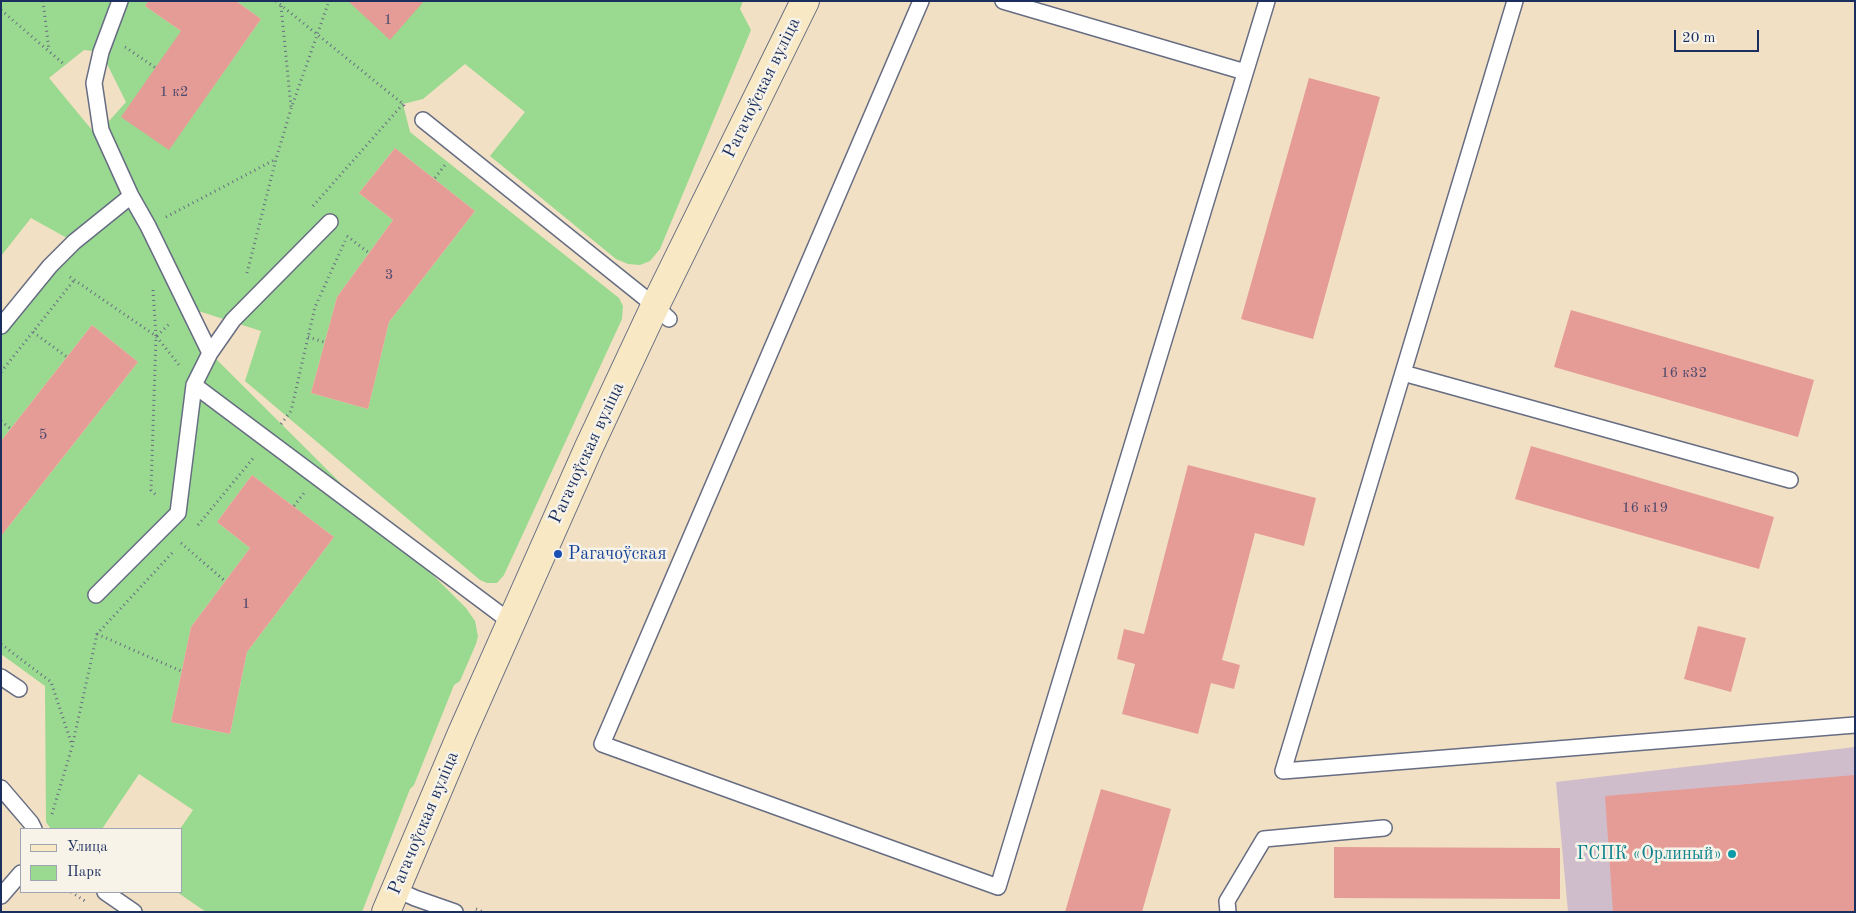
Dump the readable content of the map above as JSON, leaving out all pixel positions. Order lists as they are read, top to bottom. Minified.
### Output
{"streets":{"street":["Рагачоўская вуліца"]},"places":["Рагачоўская","ГСПК «Орлиный»"],"house_numbers":["1","1 к2","3","16 к32","5","16 к19","1"],"legend":["Улица","Парк"],"scale_bar":"20 m"}
